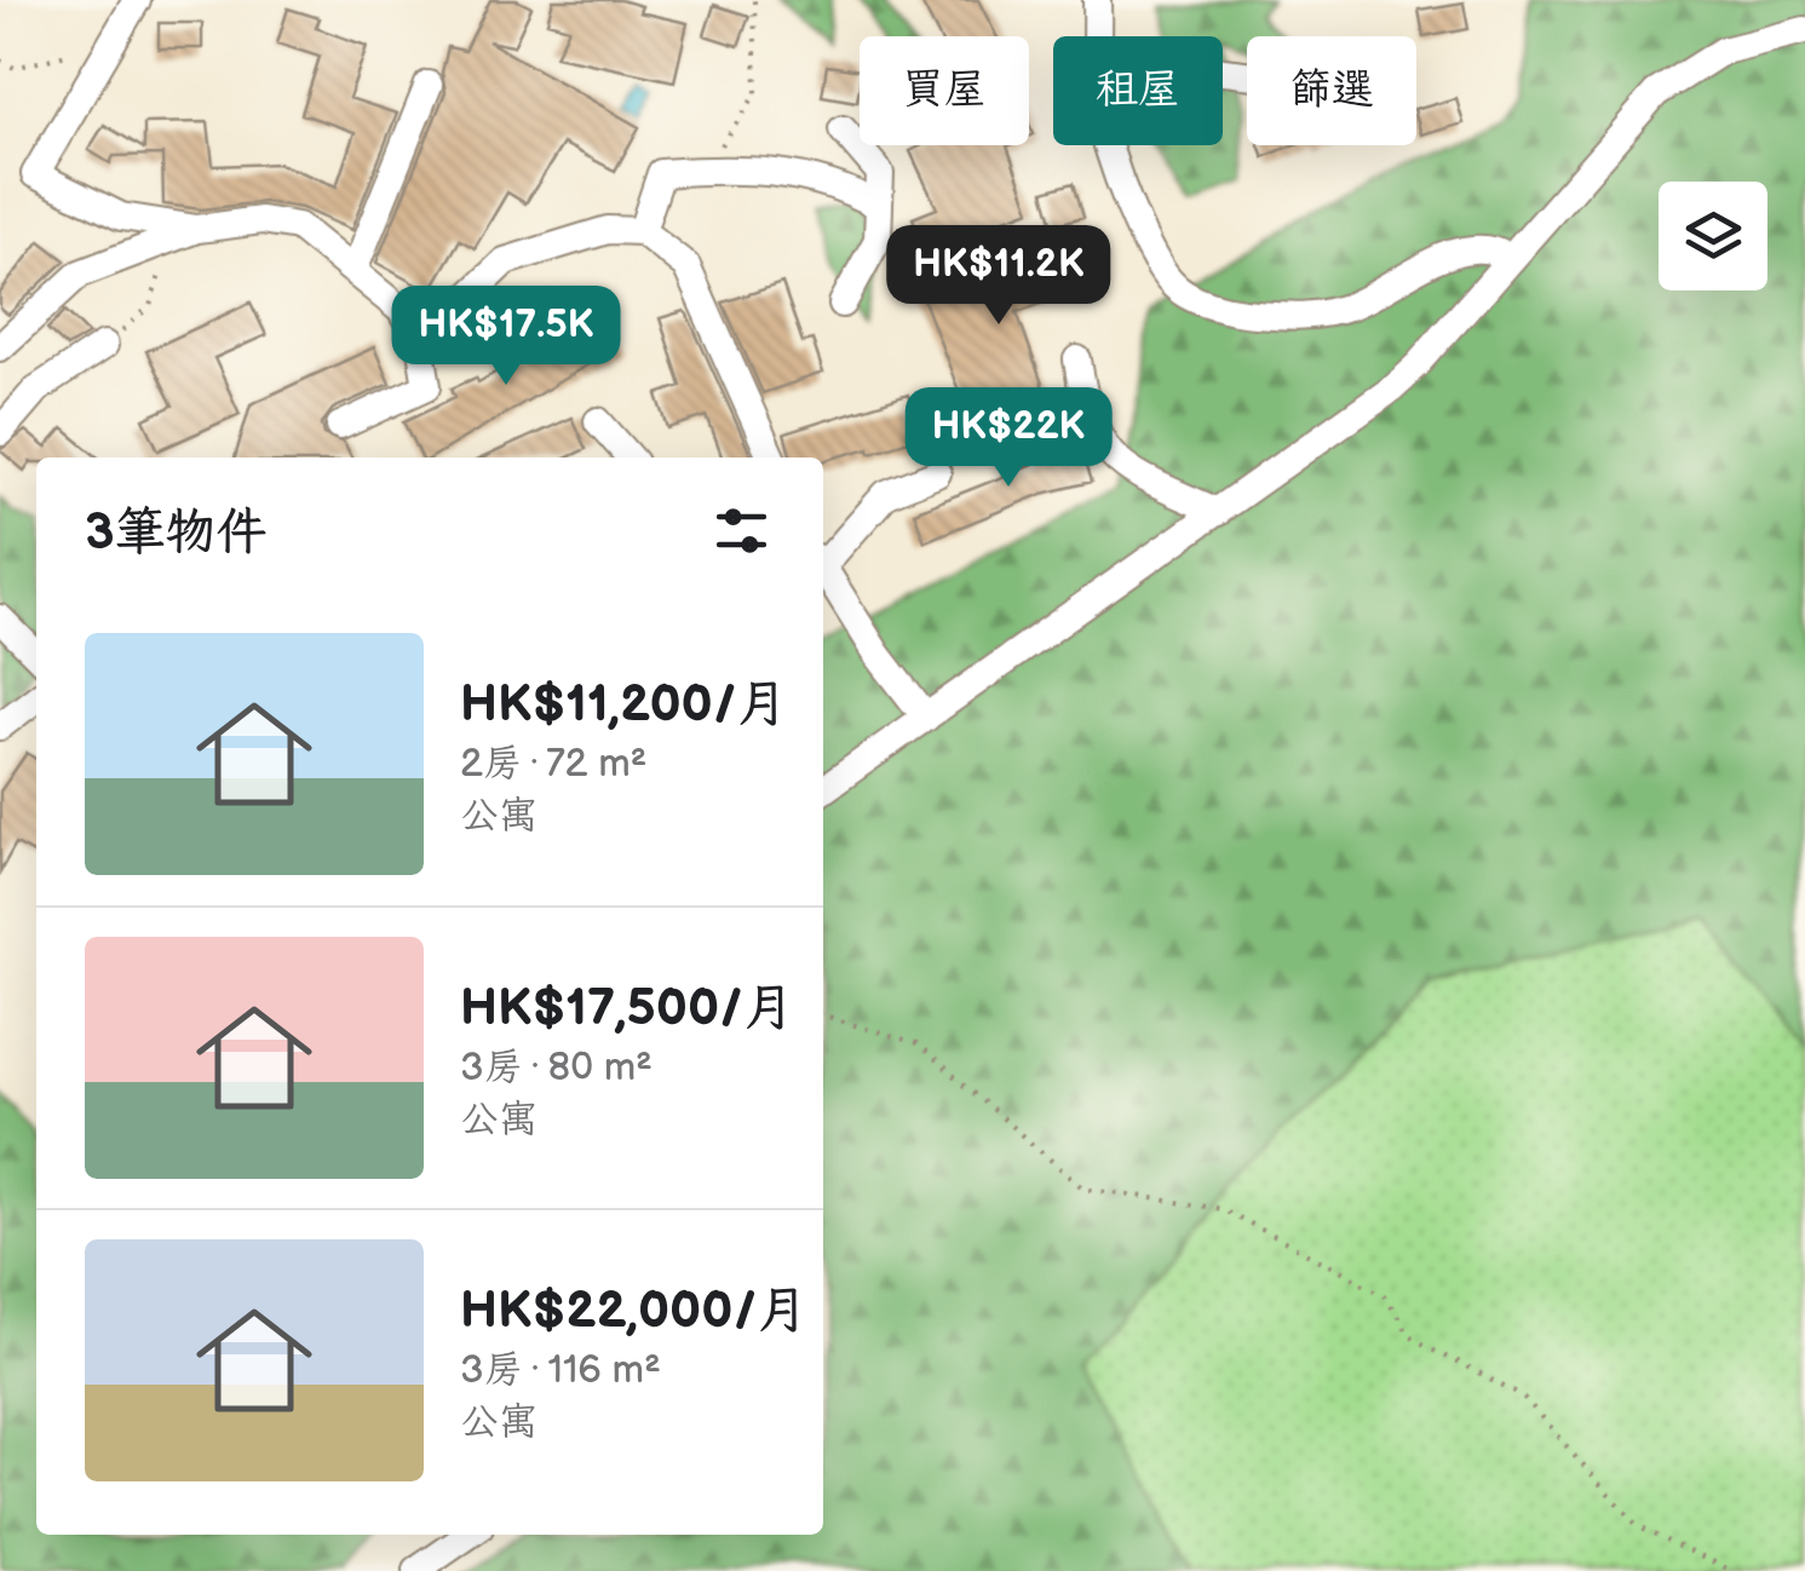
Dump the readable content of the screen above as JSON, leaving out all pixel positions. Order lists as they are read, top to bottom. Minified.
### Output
{"page":{"chip":["買屋","租屋","篩選"],"price":["HK$11.2K","HK$17.5K","HK$22K"],"heading":"3筆物件","list":[{"name":"HK$11,200/月","note":"2房 · 72 m² · 公寓"},{"name":"HK$17,500/月","note":"3房 · 80 m² · 公寓"},{"name":"HK$22,000/月","note":"3房 · 116 m² · 公寓"}]}}
